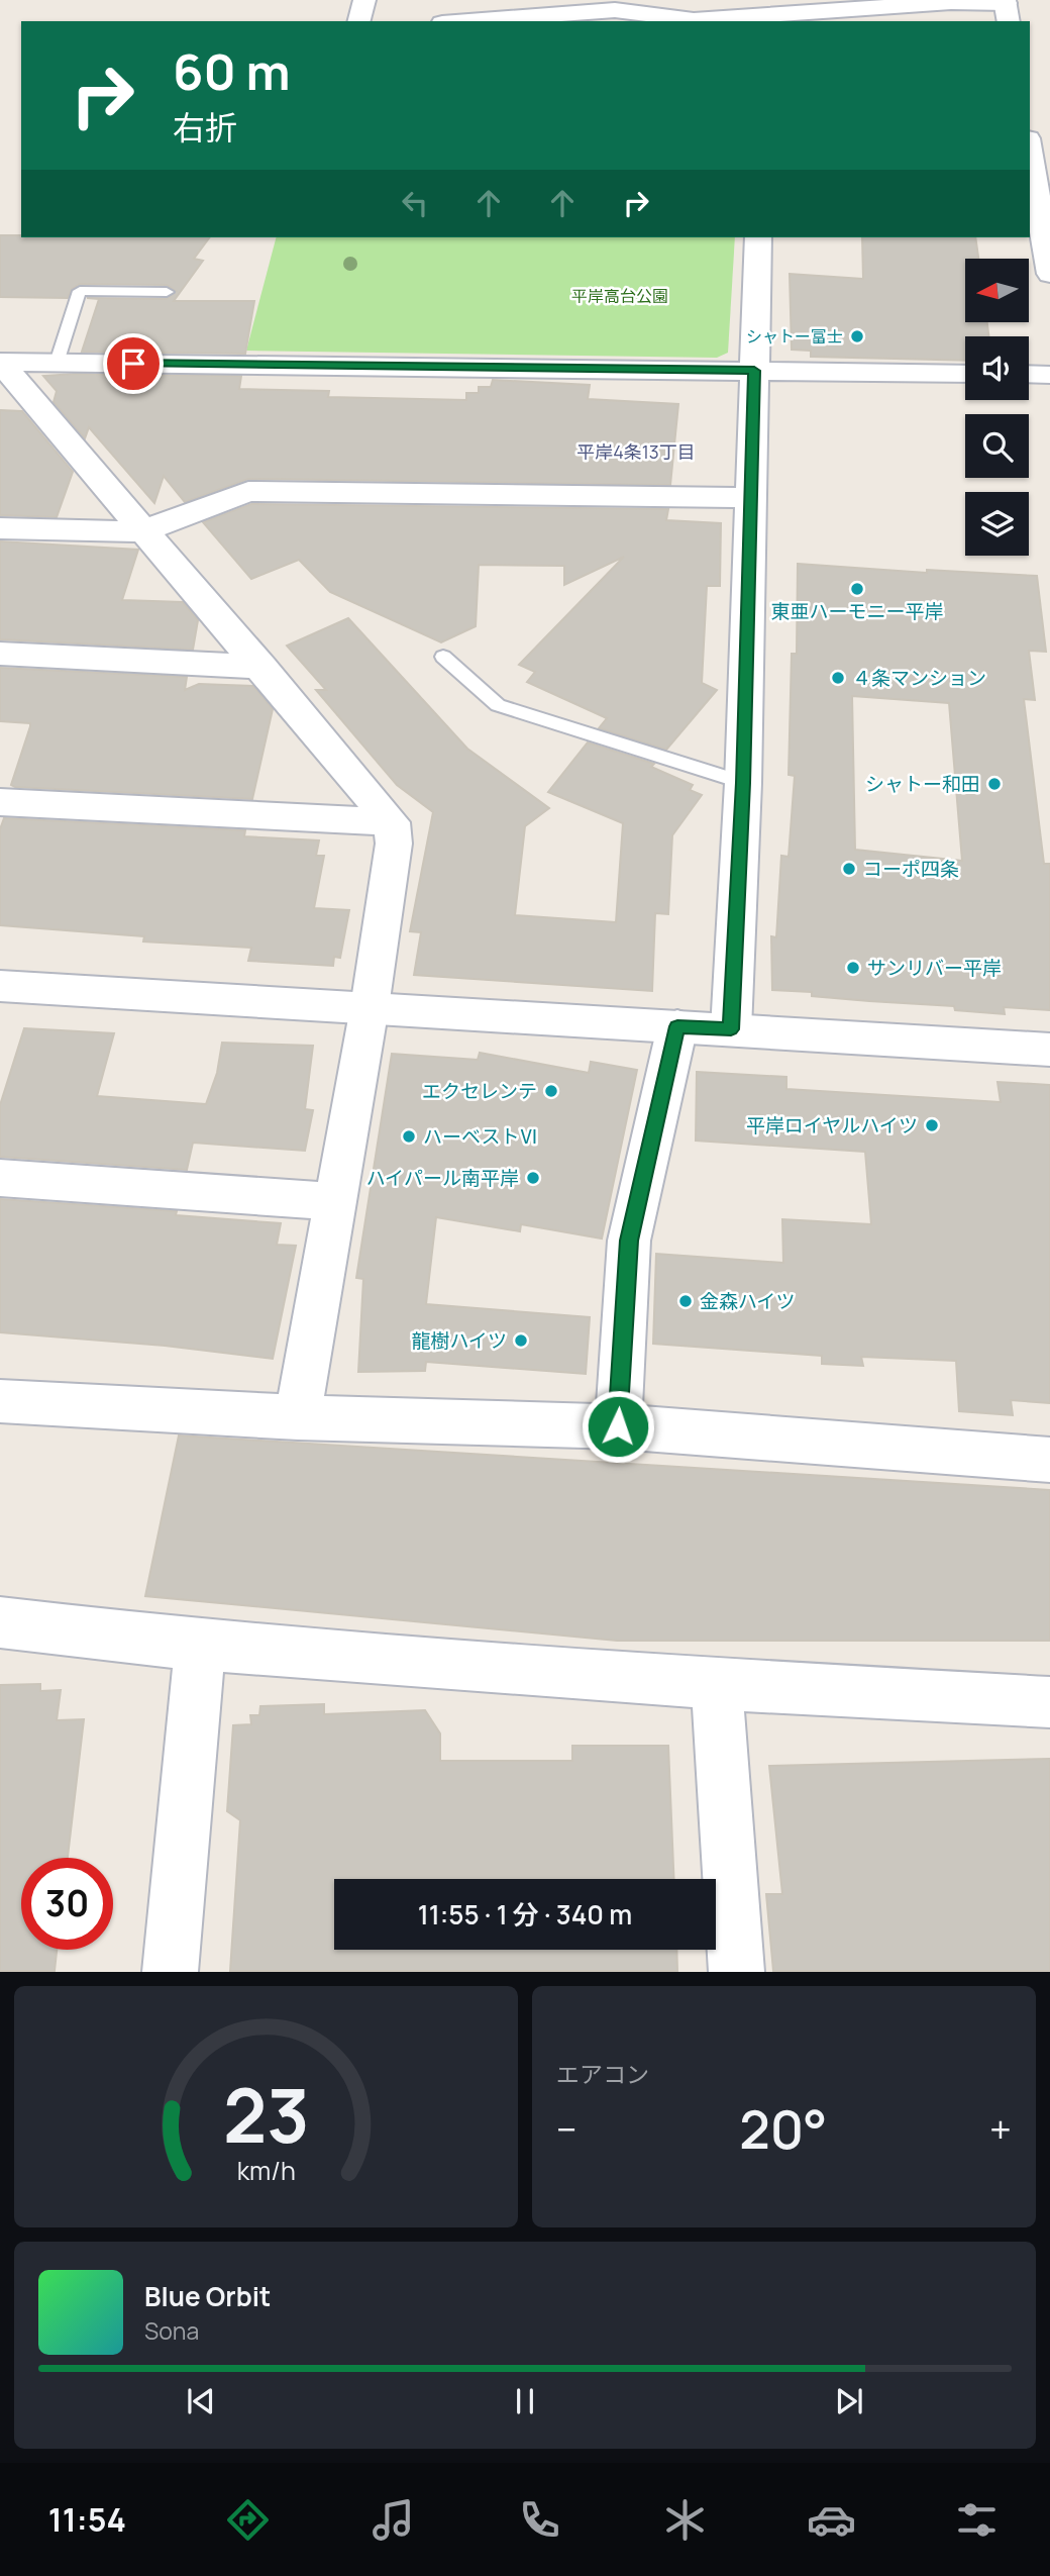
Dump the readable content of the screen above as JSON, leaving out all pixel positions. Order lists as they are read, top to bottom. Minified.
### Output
{"districts":["平岸4条13丁目"],"parks":["平岸高台公園"],"places":["シャトー富士","東亜ハーモニー平岸","４条マンション","シャトー和田","コーポ四条","サンリバー平岸","エクセレンテ","平岸ロイヤルハイツ","ハーベストⅥ","ハイパール南平岸","金森ハイツ","龍樹ハイツ"],"north":"left","page":{"turn":["60 m","右折"],"limit":"30","trip":"11:55 · 1 分 · 340 m","tile":"エアコン","heat":["−","20°","+"],"song":["Blue Orbit","Sona"],"tabs":"11:54","gauge":["23","km/h"]}}
